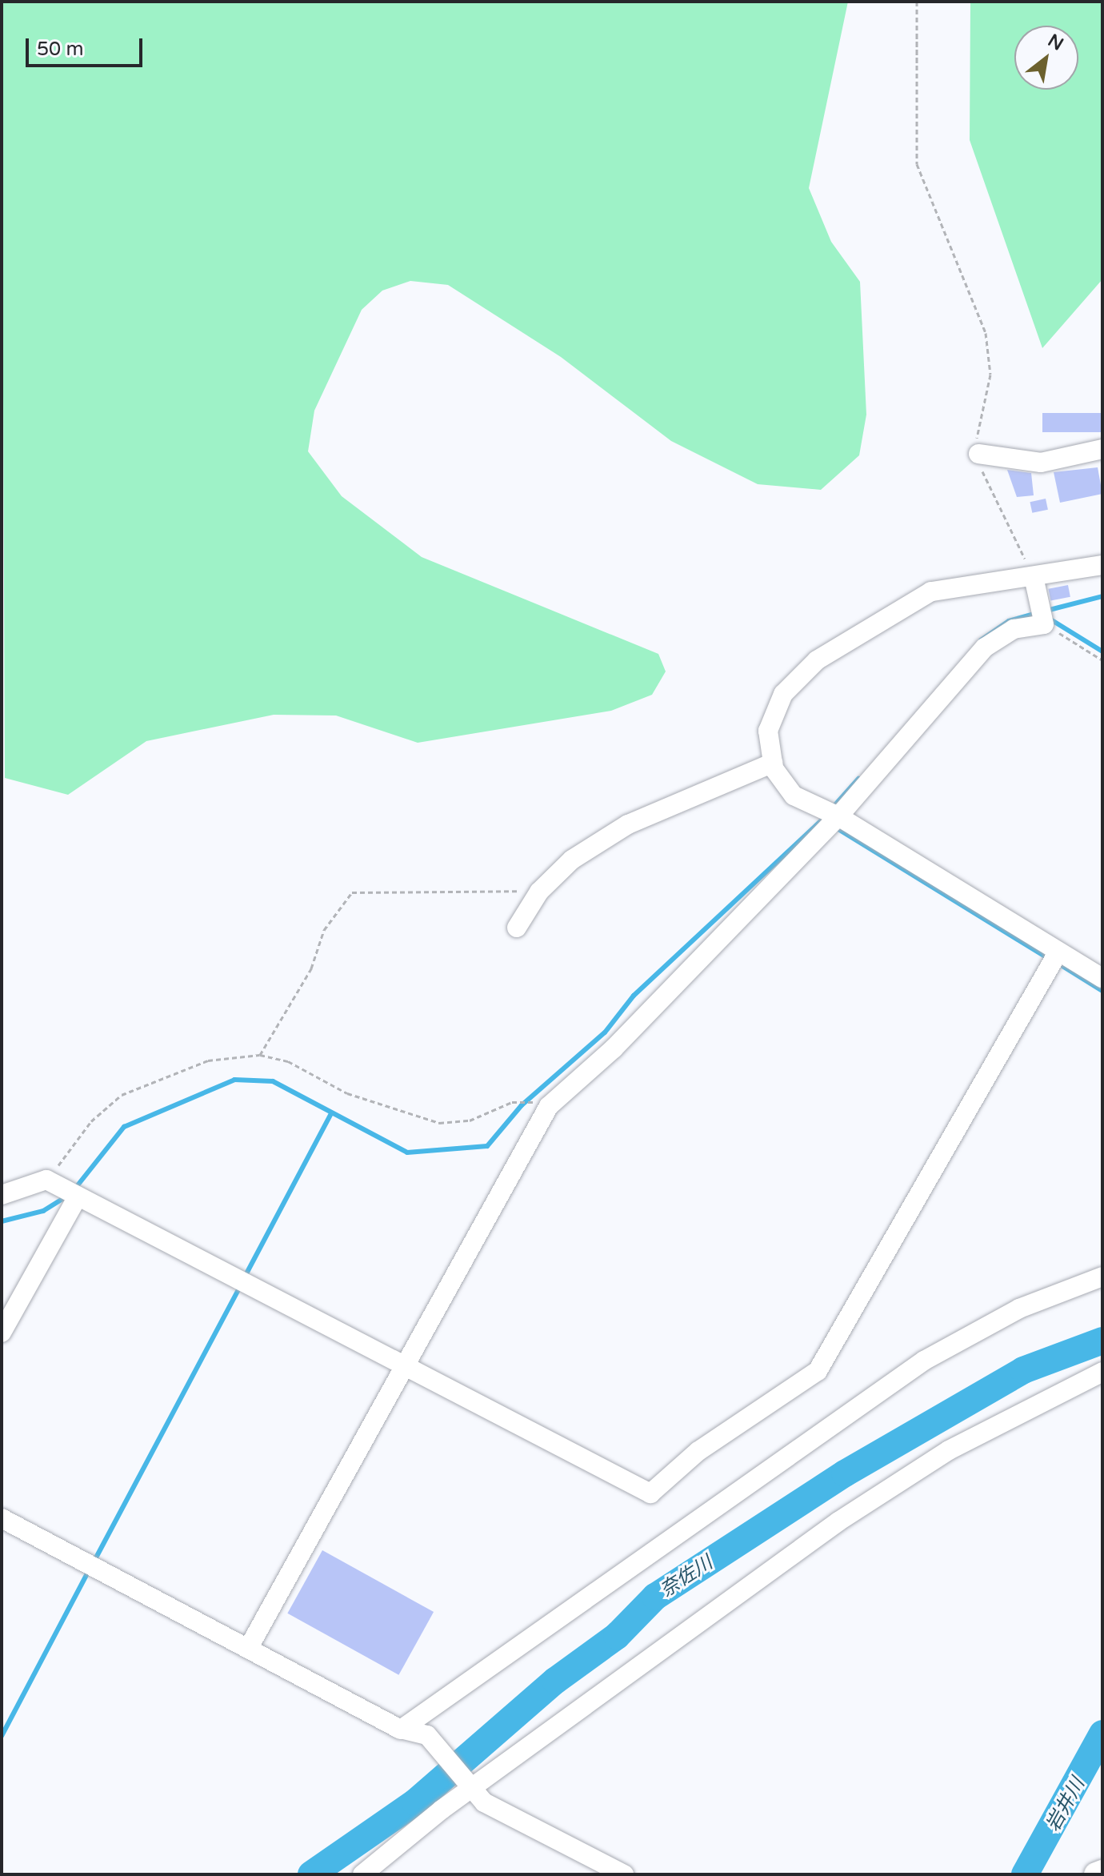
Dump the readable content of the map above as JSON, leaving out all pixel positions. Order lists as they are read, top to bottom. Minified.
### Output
{"water":["奈佐川","岩井川"],"scale_bar":"50 m","north":"top right"}
